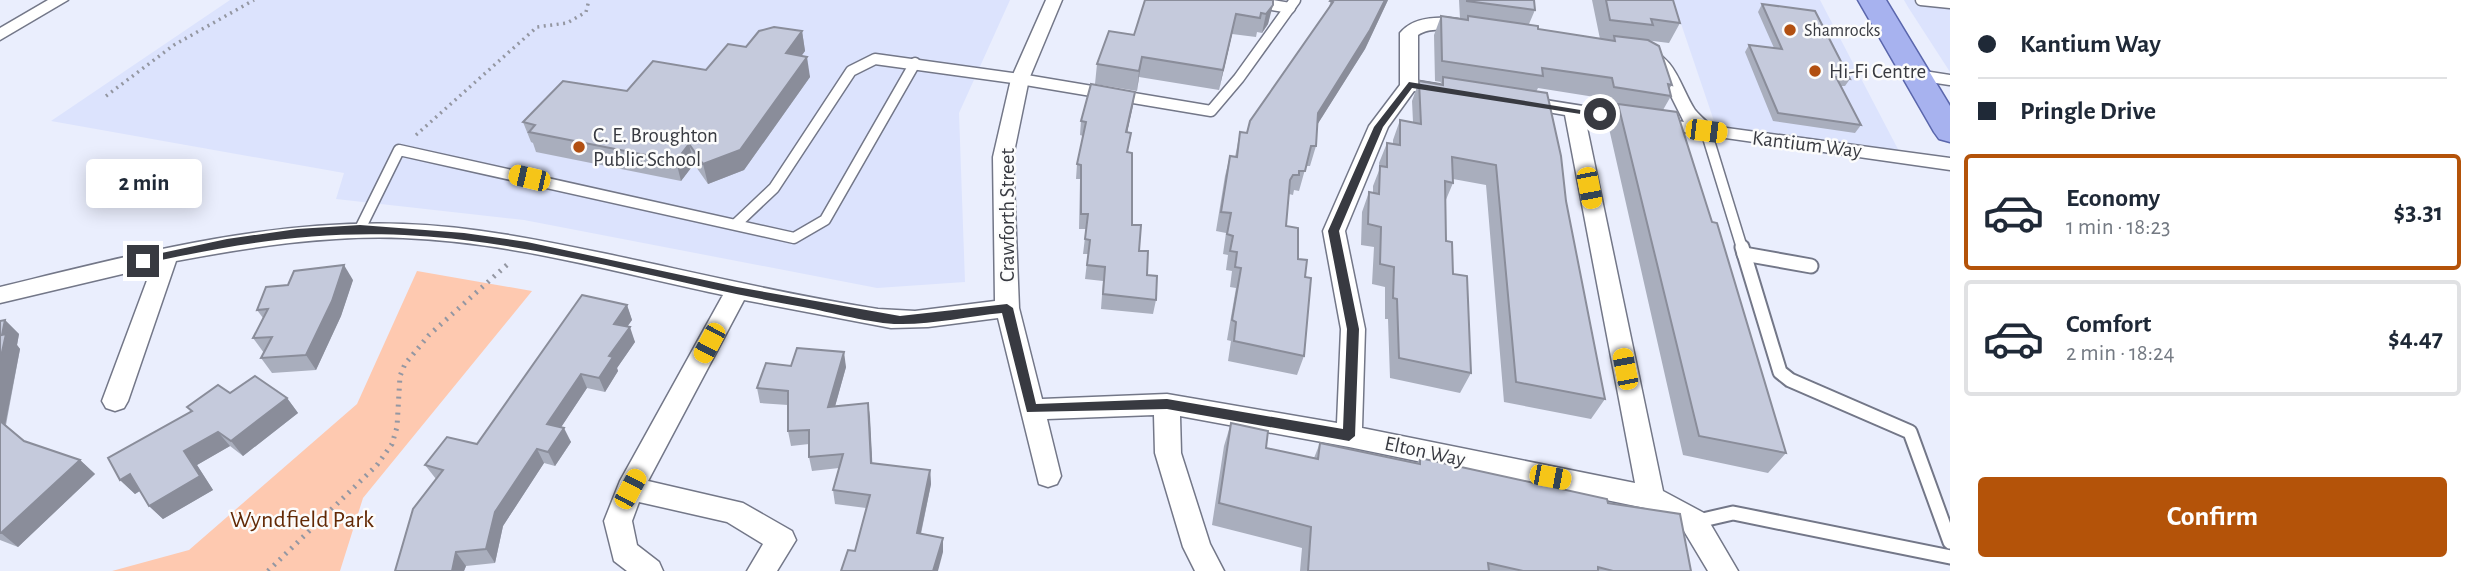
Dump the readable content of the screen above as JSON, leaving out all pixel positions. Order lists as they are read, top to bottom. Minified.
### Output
{"streets":{"street":["Kantium Way","Crawforth Street","Elton Way"]},"crossings":[["Crawforth Street","Elton Way"]],"parks":["Wyndfield Park"],"places":["Shamrocks","Hi-Fi Centre","C. E. Broughton Public School"],"page":{"banner":["Kantium Way","Pringle Drive"],"list":[{"name":"Economy","note":"1 min · 18:23","value":"$3.31"},{"name":"Comfort","note":"2 min · 18:24","value":"$4.47"}],"bubble":"2 min","buttons":"Confirm"}}
